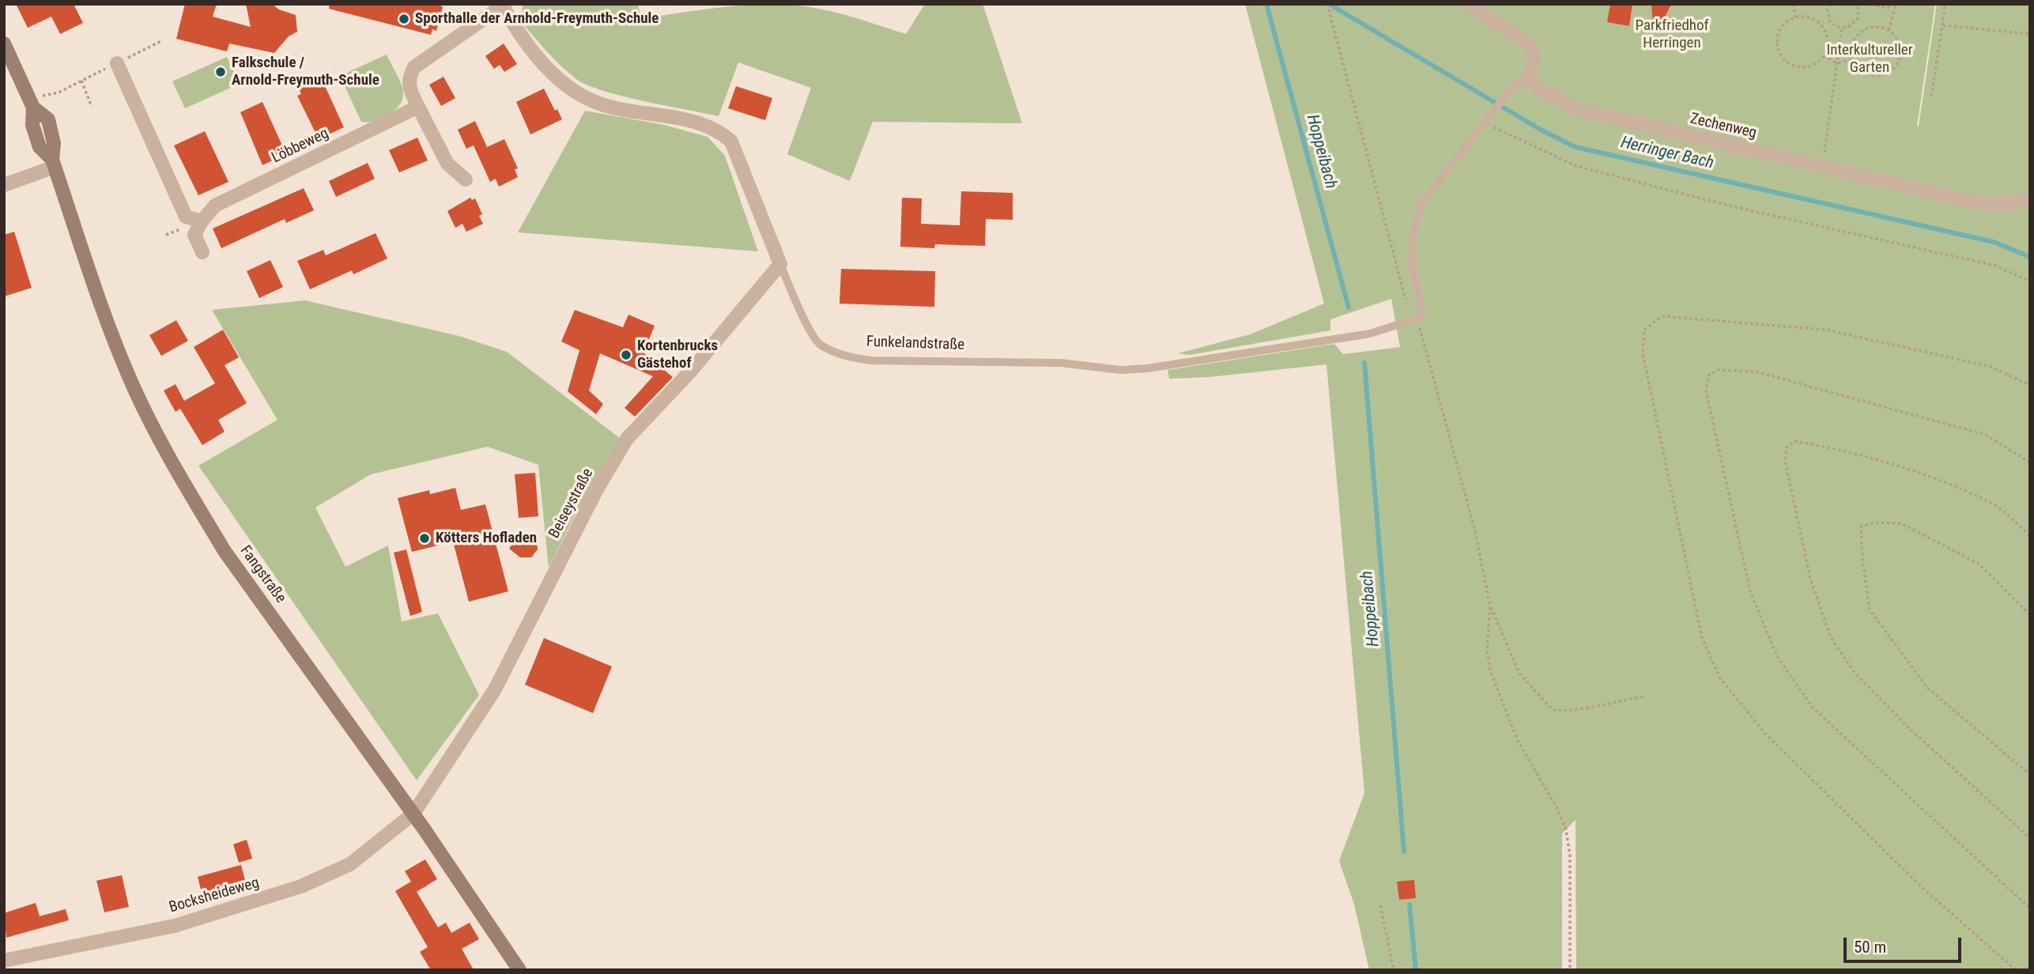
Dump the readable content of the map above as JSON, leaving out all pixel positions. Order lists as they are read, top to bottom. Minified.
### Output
{"streets":{"main road":["Fangstraße"],"street":["Zechenweg","Löbbeweg","Funkelandstraße","Beiseystraße","Bocksheideweg"]},"crossings":[["Funkelandstraße","Beiseystraße"],["Beiseystraße","Fangstraße"],["Beiseystraße","Bocksheideweg"],["Fangstraße","Bocksheideweg"]],"water":["Hoppeibach","Herringer Bach"],"parks":["Parkfriedhof Herringen","Interkultureller Garten"],"places":["Sporthalle der Arnhold-Freymuth-Schule","Falkschule / Arnold-Freymuth-Schule","Kortenbrucks Gästehof","Kötters Hofladen"],"scale_bar":"50 m"}
